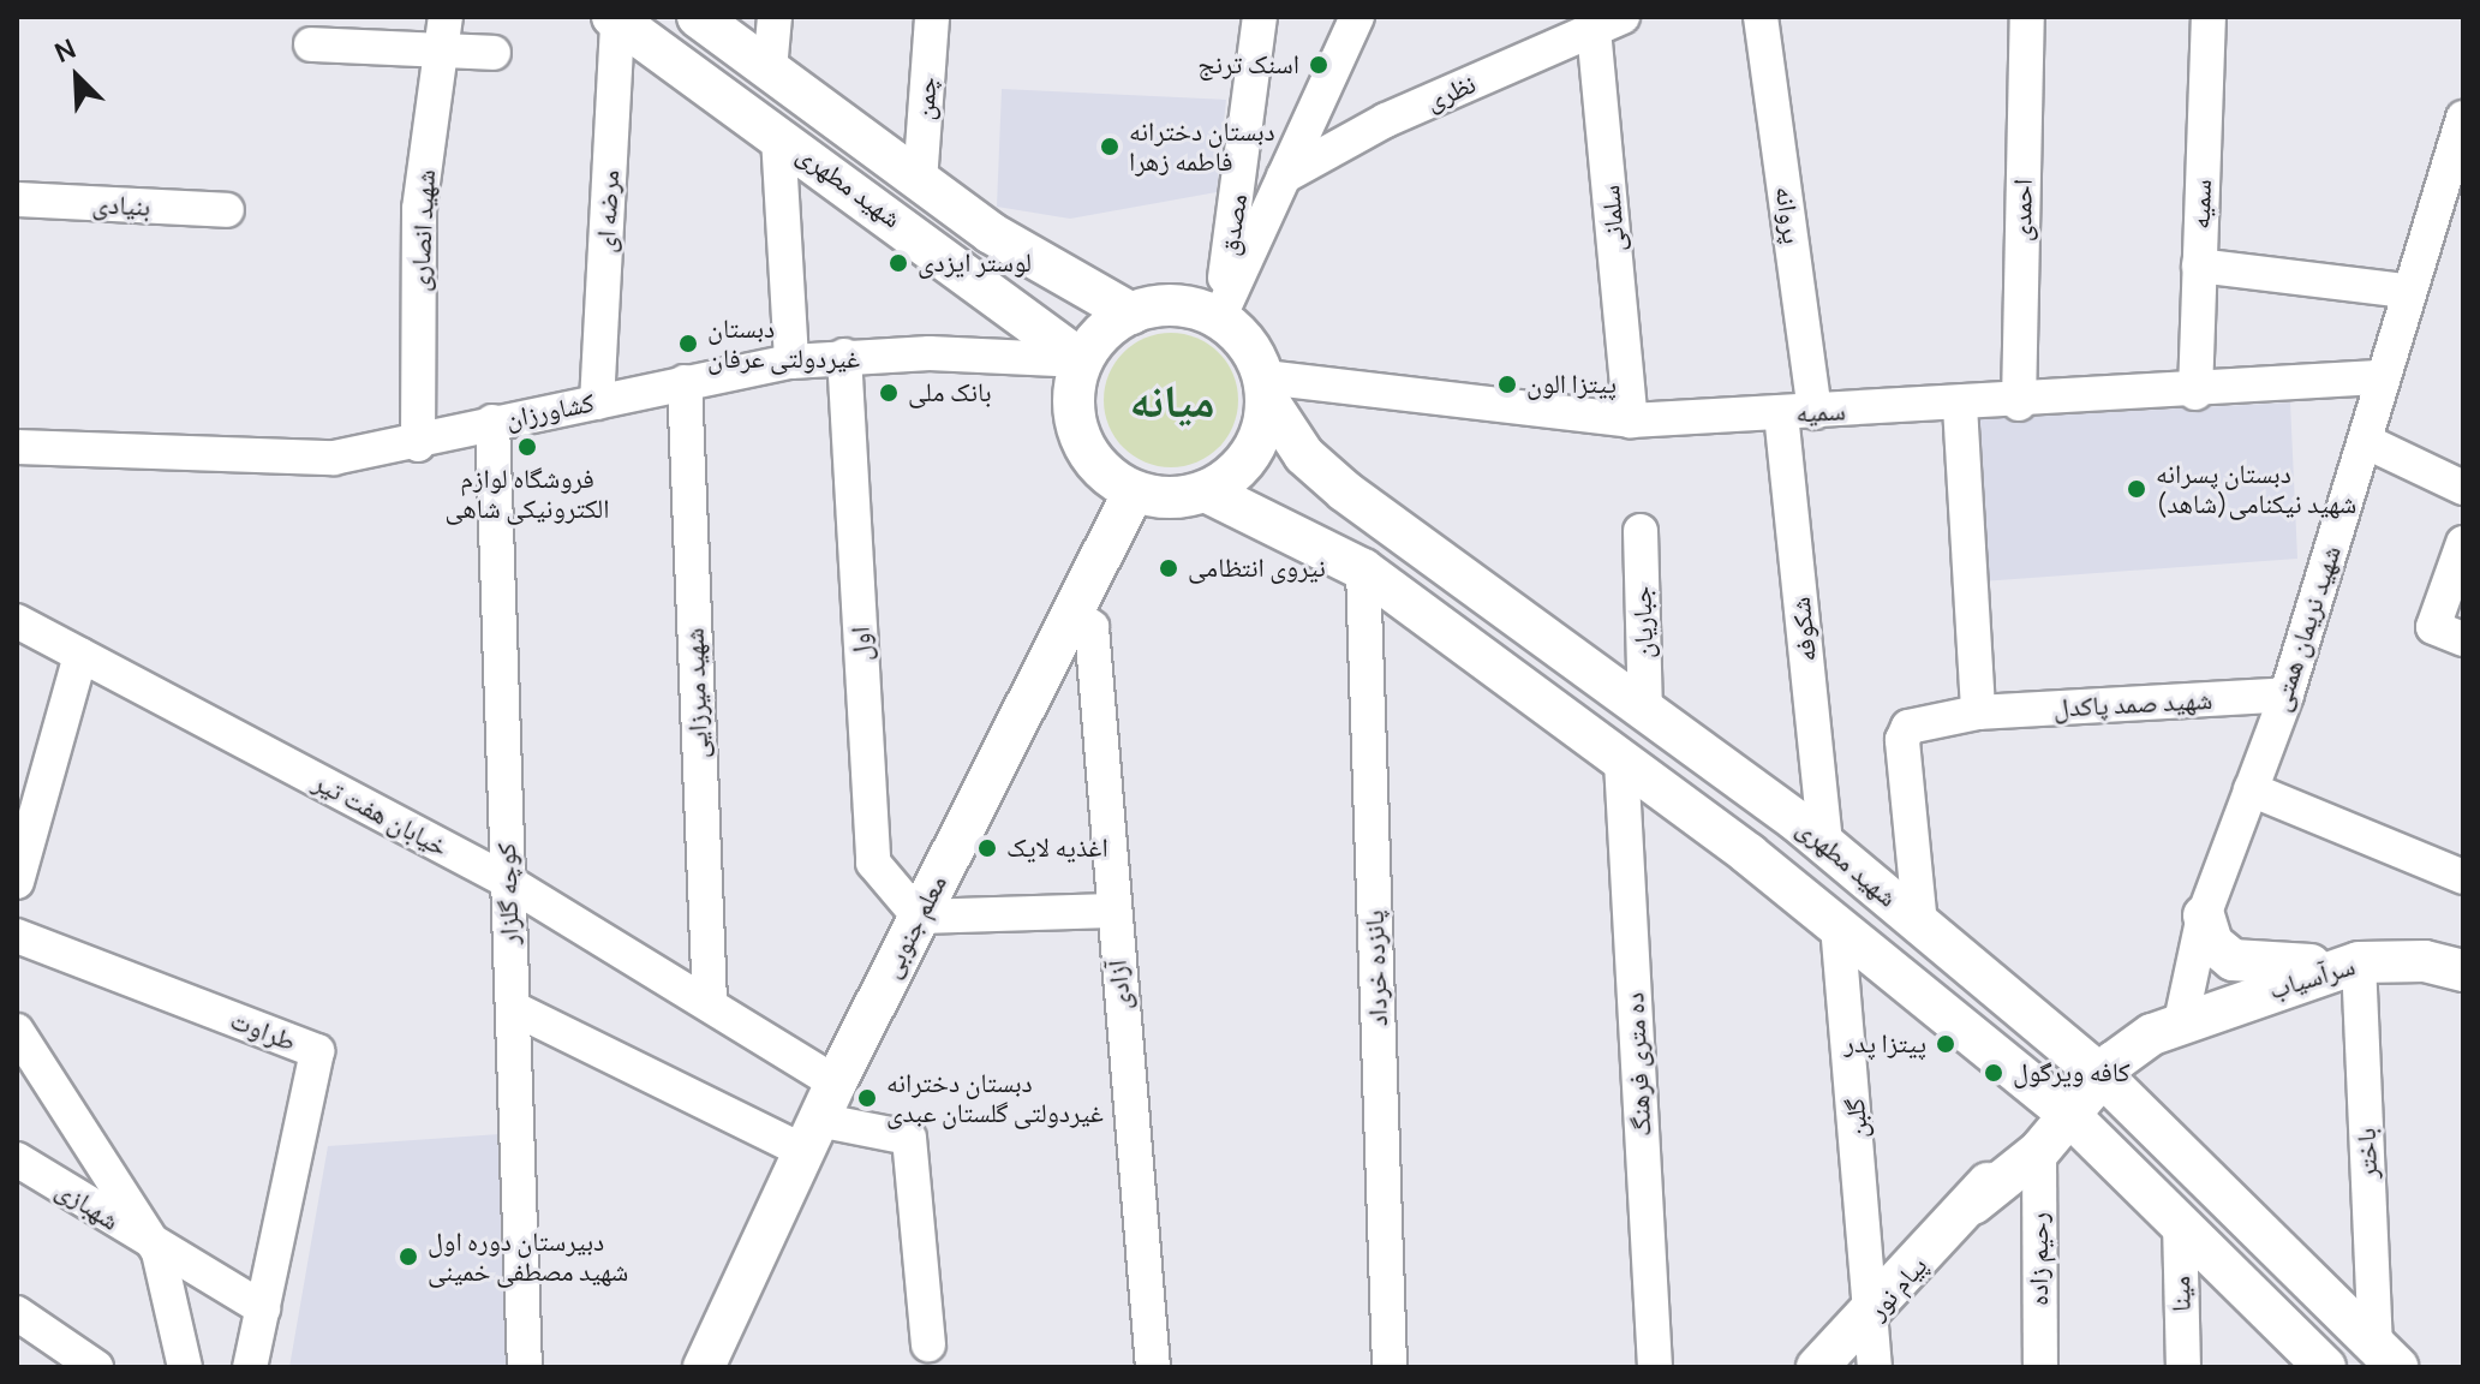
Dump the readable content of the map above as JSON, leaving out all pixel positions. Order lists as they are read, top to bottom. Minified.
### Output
{"streets":{"main road":["شهید مطهری","معلم جنوبی","سرآسیاب","پیام نور"],"street":["نظری","چمن","سميه","بنیادی","احمدی","مرضه ای","پروانه","سلمانی","مصدق","شهید انصاری","کشاورزان","سمیه","جباریان","شهید نریمان همتی","شکوفه","اول","شهید میرزایی","شهید صمد پاکدل","خیابان هفت تیر","کوچه گلزار","پانزده خرداد","آزادی","طراوت","ده متری فرهنگ","گلبن","باختر","شهبازی","رحیم زاده","مینا"]},"crossings":[["نظری","سلمانی"],["چمن","شهید مطهری"],["شهید مطهری","مرضه ای"],["شهید مطهری","مصدق"],["شهید مطهری","کشاورزان"],["شهید مطهری","سمیه"],["شهید مطهری","جباریان"],["شهید مطهری","شکوفه"],["شهید مطهری","شهید صمد پاکدل"],["شهید مطهری","معلم جنوبی"],["شهید مطهری","پانزده خرداد"],["شهید مطهری","سرآسیاب"],["شهید مطهری","ده متری فرهنگ"],["شهید مطهری","گلبن"],["شهید مطهری","باختر"],["شهید مطهری","رحیم زاده"],["شهید مطهری","پیام نور"],["شهید مطهری","مینا"],["سميه","سمیه"],["احمدی","سمیه"],["مرضه ای","کشاورزان"],["پروانه","سمیه"],["سلمانی","سمیه"],["مصدق","کشاورزان"],["مصدق","سمیه"],["مصدق","معلم جنوبی"],["شهید انصاری","کشاورزان"],["کشاورزان","سمیه"],["کشاورزان","اول"],["کشاورزان","شهید میرزایی"],["کشاورزان","کوچه گلزار"],["کشاورزان","معلم جنوبی"],["سمیه","شهید نریمان همتی"],["سمیه","شکوفه"],["سمیه","معلم جنوبی"],["شهید نریمان همتی","شهید صمد پاکدل"],["شهید نریمان همتی","سرآسیاب"],["اول","معلم جنوبی"],["شهید میرزایی","خیابان هفت تیر"],["خیابان هفت تیر","کوچه گلزار"],["خیابان هفت تیر","معلم جنوبی"],["معلم جنوبی","آزادی"],["سرآسیاب","باختر"],["سرآسیاب","رحیم زاده"],["سرآسیاب","پیام نور"],["طراوت","شهبازی"],["گلبن","پیام نور"],["رحیم زاده","پیام نور"]],"districts":["میانه"],"places":["اسنک ترنج","دبستان دخترانه فاطمه زهرا","لوستر ایزدی","دبستان غیردولتی عرفان","پیتزا الون","بانک ملی","فروشگاه لوازم الکترونیکی شاهی","دبستان پسرانه شهید نیکنامی(شاهد)","نیروی انتظامی","اغذیه لایک","پیتزا پدر","کافه ویرگول","دبستان دخترانه غیردولتی گلستان عبدی","دبیرستان دوره اول شهید مصطفی خمینی"],"north":"top left"}
